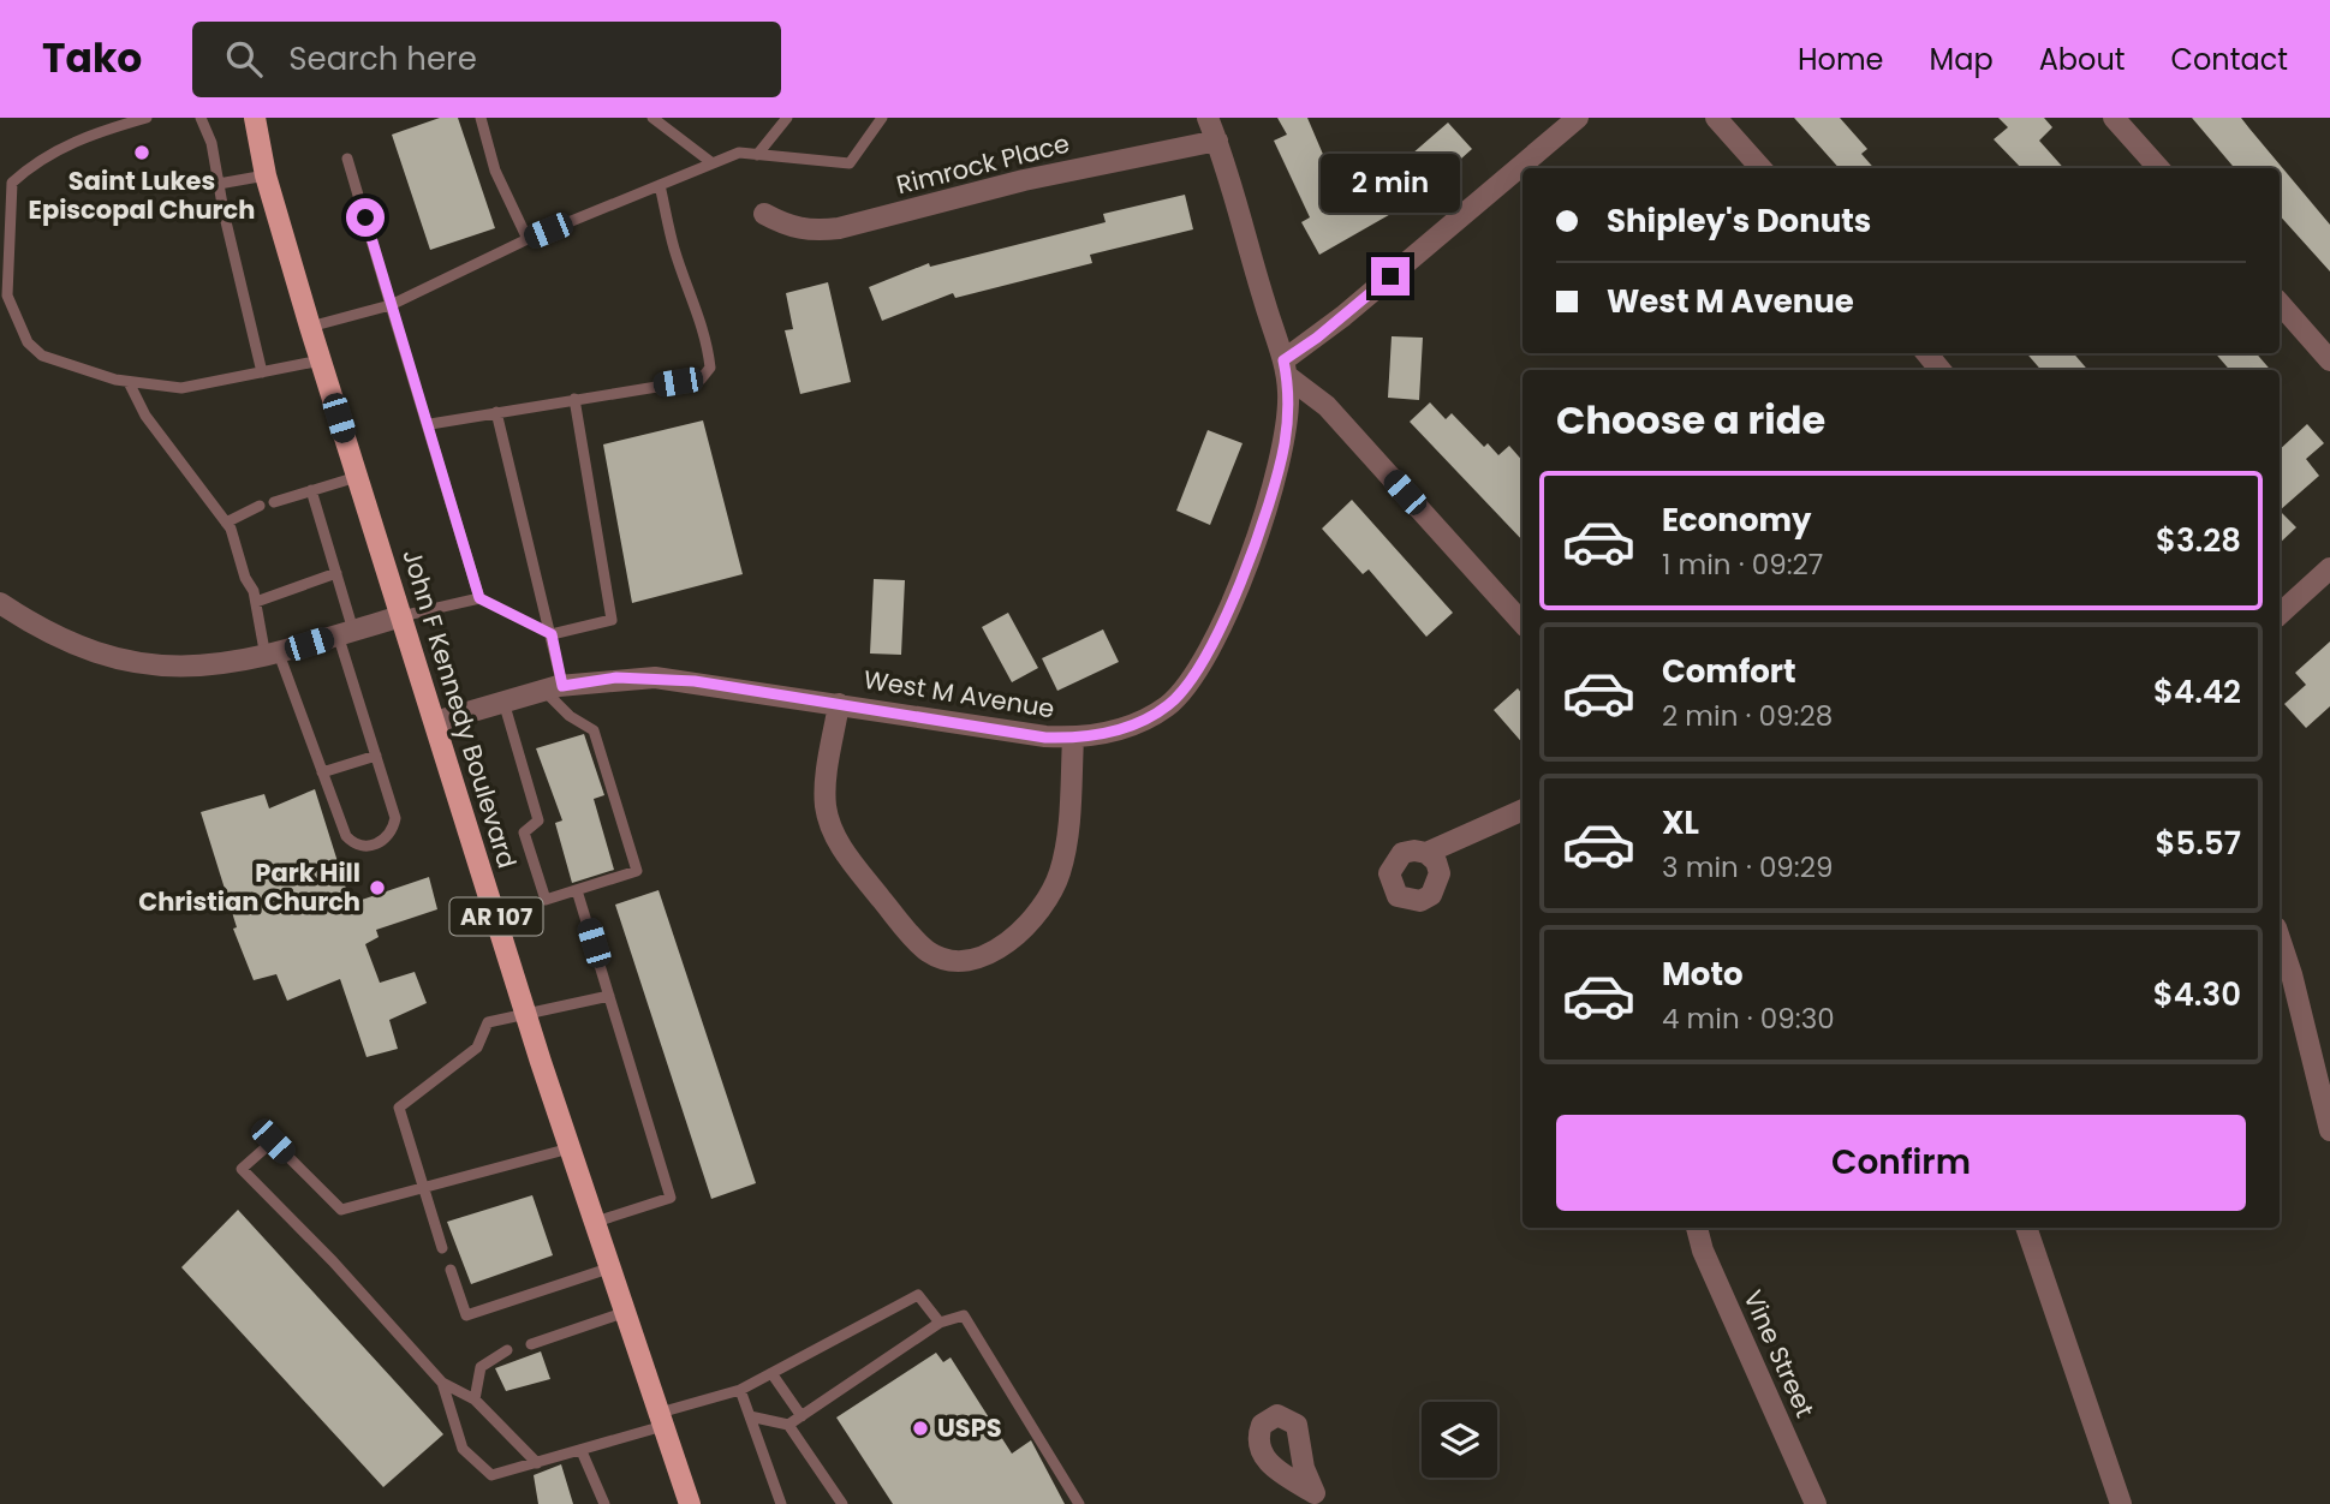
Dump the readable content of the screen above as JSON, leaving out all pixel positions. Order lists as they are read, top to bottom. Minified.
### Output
{"streets":{"main road":["John F Kennedy Boulevard","AR 107"],"street":["Rimrock Place","West M Avenue","Vine Street"]},"crossings":[["Rimrock Place","West M Avenue"],["West M Avenue","John F Kennedy Boulevard"]],"places":["Saint Lukes Episcopal Church","Park Hill Christian Church","USPS"],"page":{"header":"Tako","search":"Search here","nav":["Home","Map","About","Contact"],"bubble":"2 min","banner":["Shipley's Donuts","West M Avenue"],"heading":"Choose a ride","list":[{"name":"Economy","note":"1 min · 09:27","value":"$3.28"},{"name":"Comfort","note":"2 min · 09:28","value":"$4.42"},{"name":"XL","note":"3 min · 09:29","value":"$5.57"},{"name":"Moto","note":"4 min · 09:30","value":"$4.30"}],"buttons":"Confirm"}}
